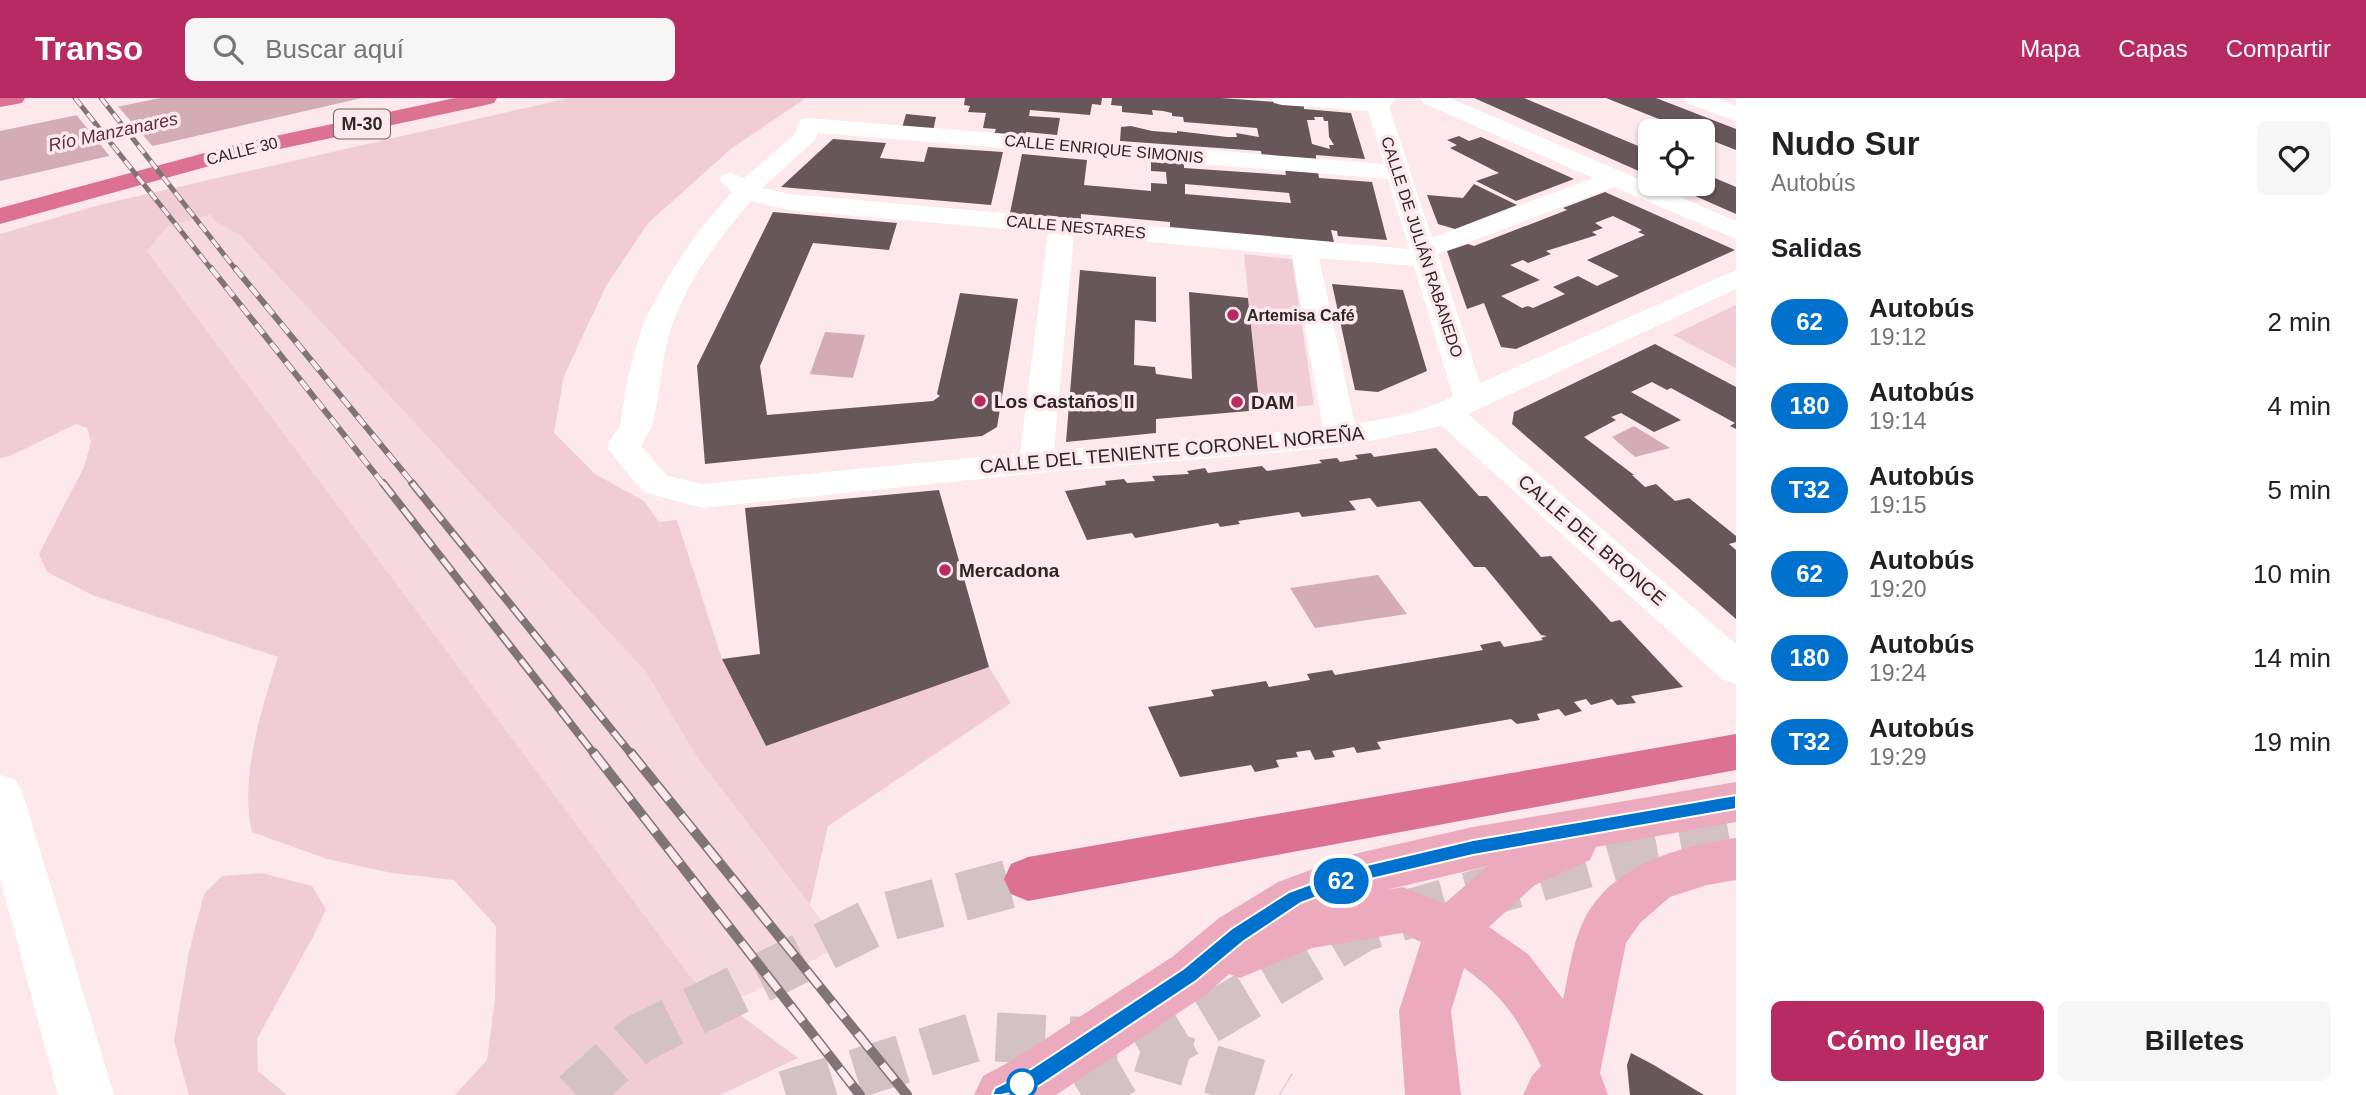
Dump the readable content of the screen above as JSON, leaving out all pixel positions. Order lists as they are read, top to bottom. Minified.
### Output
{"streets":{"highway":["M-30","CALLE 30"],"street":["CALLE ENRIQUE SIMONIS","CALLE NESTARES","CALLE DE JULIÁN RABANEDO","CALLE DEL TENIENTE CORONEL NOREÑA","CALLE DEL BRONCE"]},"crossings":[["CALLE ENRIQUE SIMONIS","CALLE DE JULIÁN RABANEDO"],["CALLE NESTARES","CALLE DE JULIÁN RABANEDO"],["CALLE DE JULIÁN RABANEDO","CALLE DEL TENIENTE CORONEL NOREÑA"],["CALLE DE JULIÁN RABANEDO","CALLE DEL BRONCE"],["CALLE DEL TENIENTE CORONEL NOREÑA","CALLE DEL BRONCE"]],"water":["Río Manzanares"],"places":["Artemisa Café","Los Castaños II","DAM","Mercadona"],"lines":["bus line 62"],"page":{"header":"Transo","search":"Buscar aquí","nav":["Mapa","Capas","Compartir"],"on_map":"62","heading":[["Nudo Sur","Autobús"],"Salidas"],"list":[{"mark":"62","name":"Autobús","note":"19:12","value":"2 min"},{"mark":"180","name":"Autobús","note":"19:14","value":"4 min"},{"mark":"T32","name":"Autobús","note":"19:15","value":"5 min"},{"mark":"62","name":"Autobús","note":"19:20","value":"10 min"},{"mark":"180","name":"Autobús","note":"19:24","value":"14 min"},{"mark":"T32","name":"Autobús","note":"19:29","value":"19 min"}],"buttons":["Cómo llegar","Billetes"]}}
